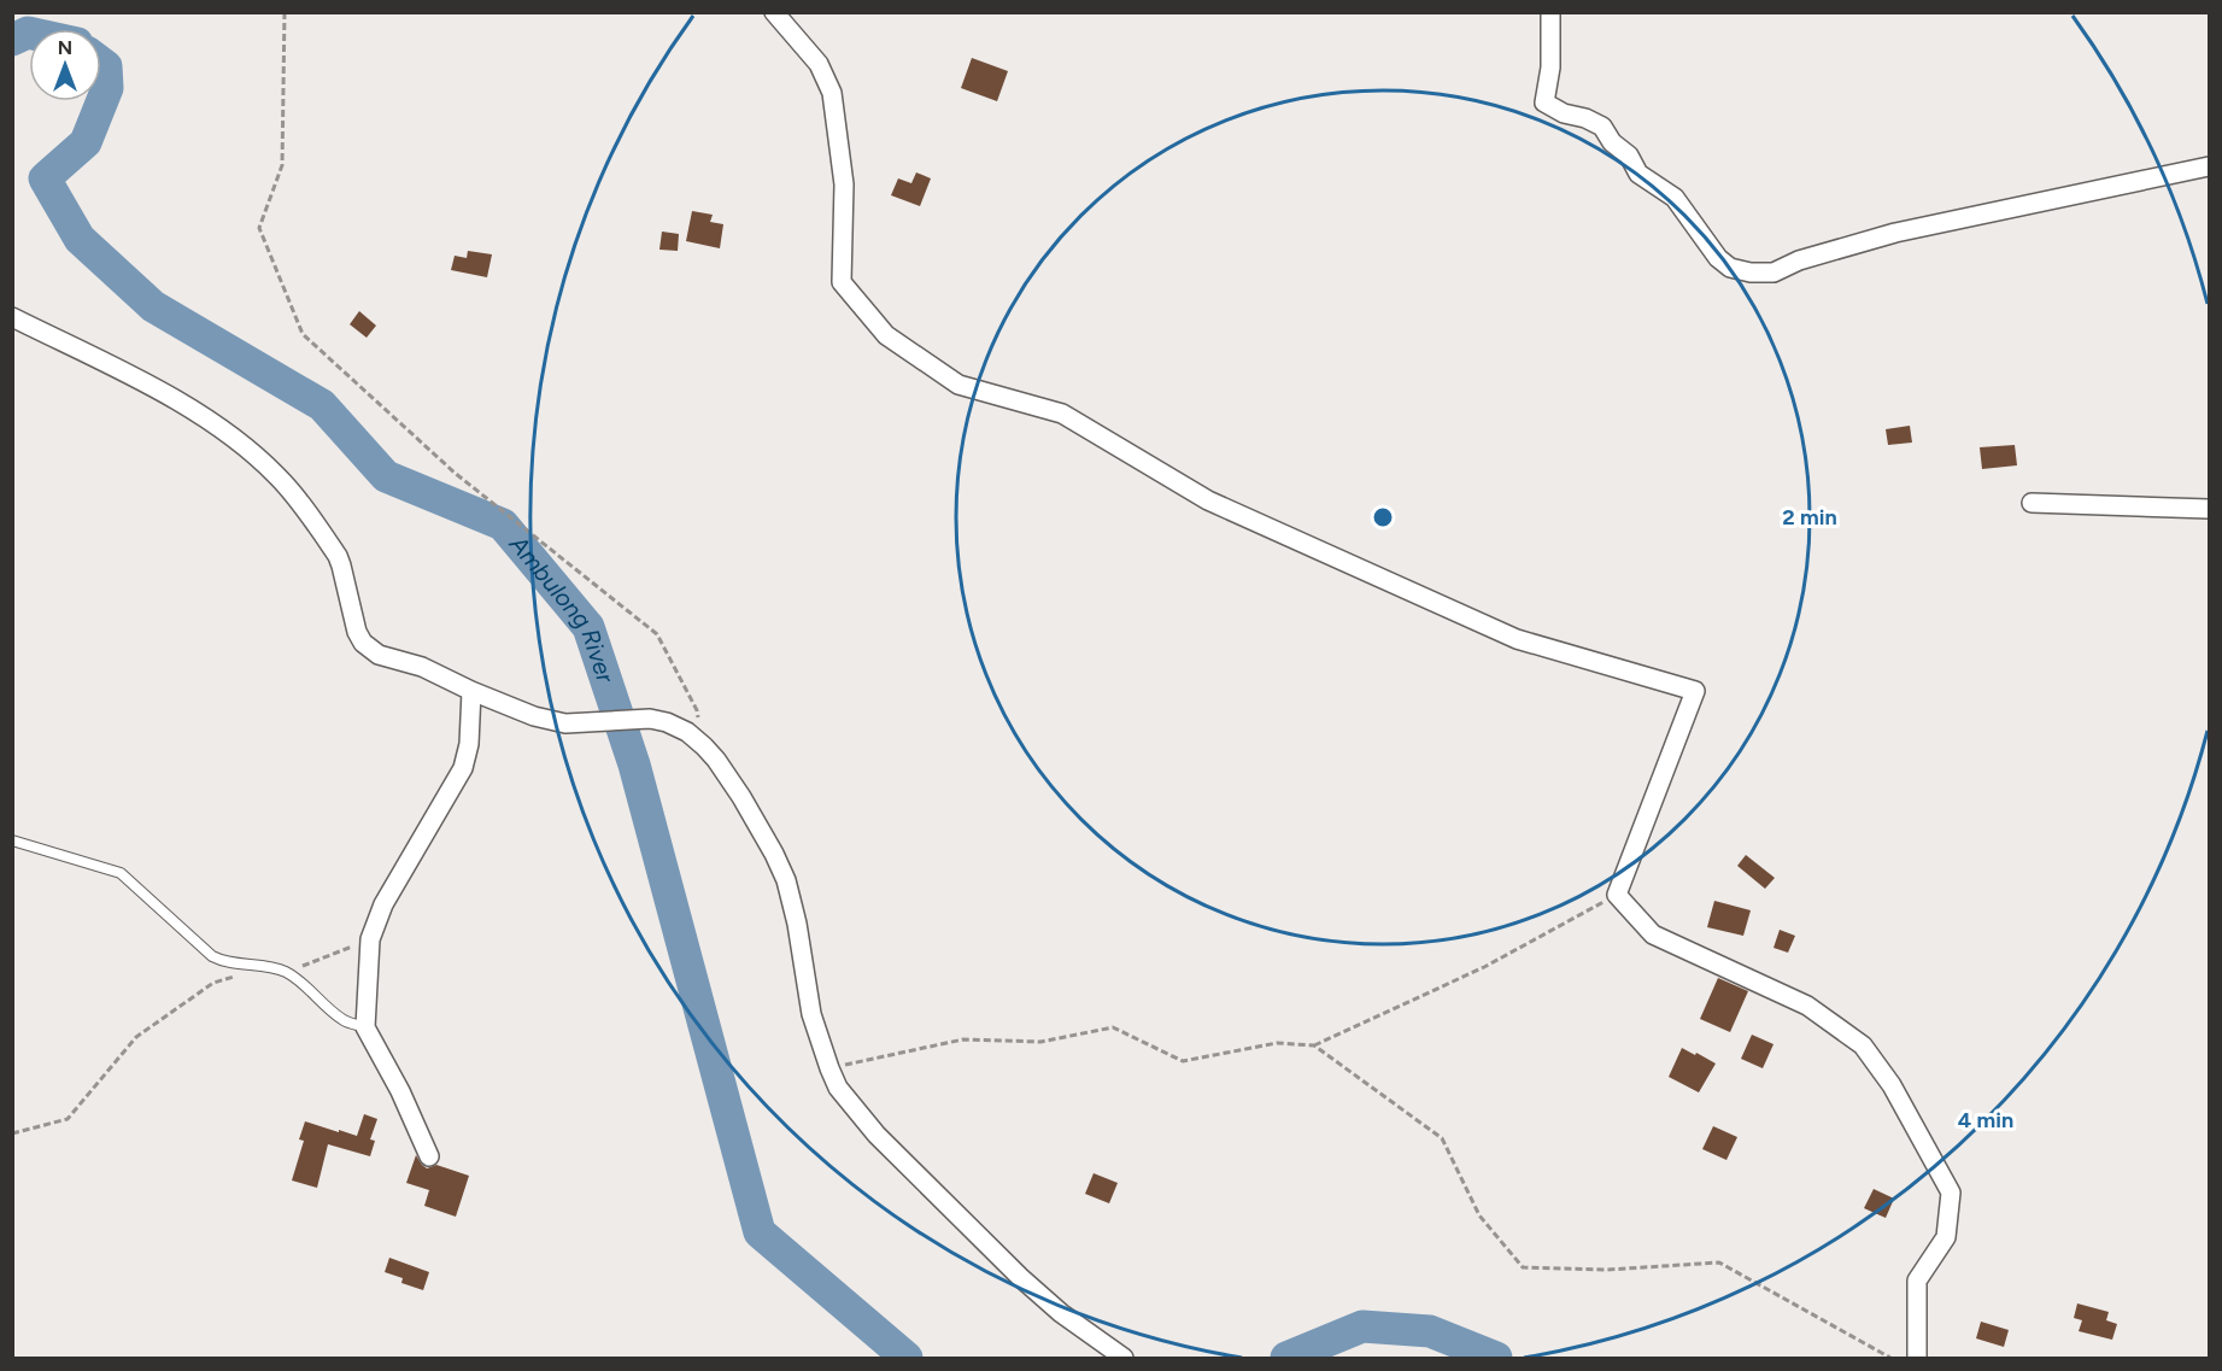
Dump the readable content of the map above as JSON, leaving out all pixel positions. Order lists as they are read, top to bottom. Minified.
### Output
{"water":["Ambulong River"],"north":"top","rings":["2 min","4 min"]}
